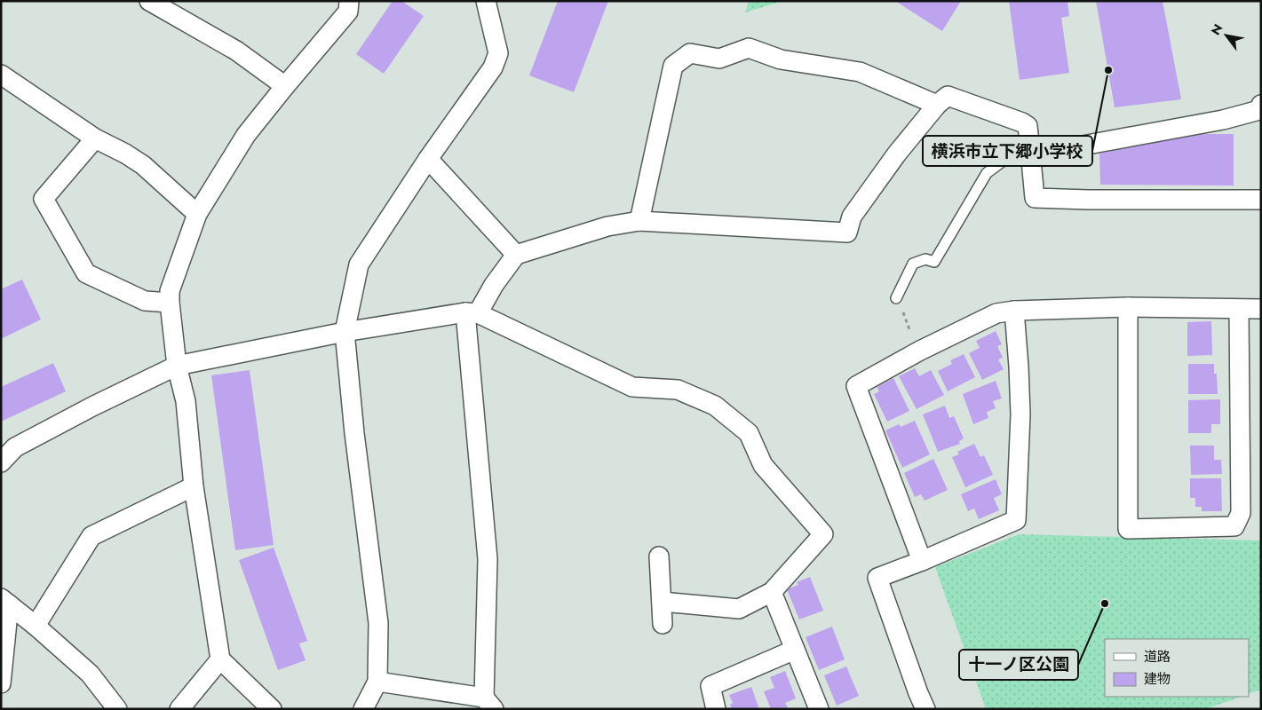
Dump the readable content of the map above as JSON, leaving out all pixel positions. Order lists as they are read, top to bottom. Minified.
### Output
{"places":["横浜市立下郷小学校","十一ノ区公園"],"legend":["道路","建物"],"north":"top left"}
